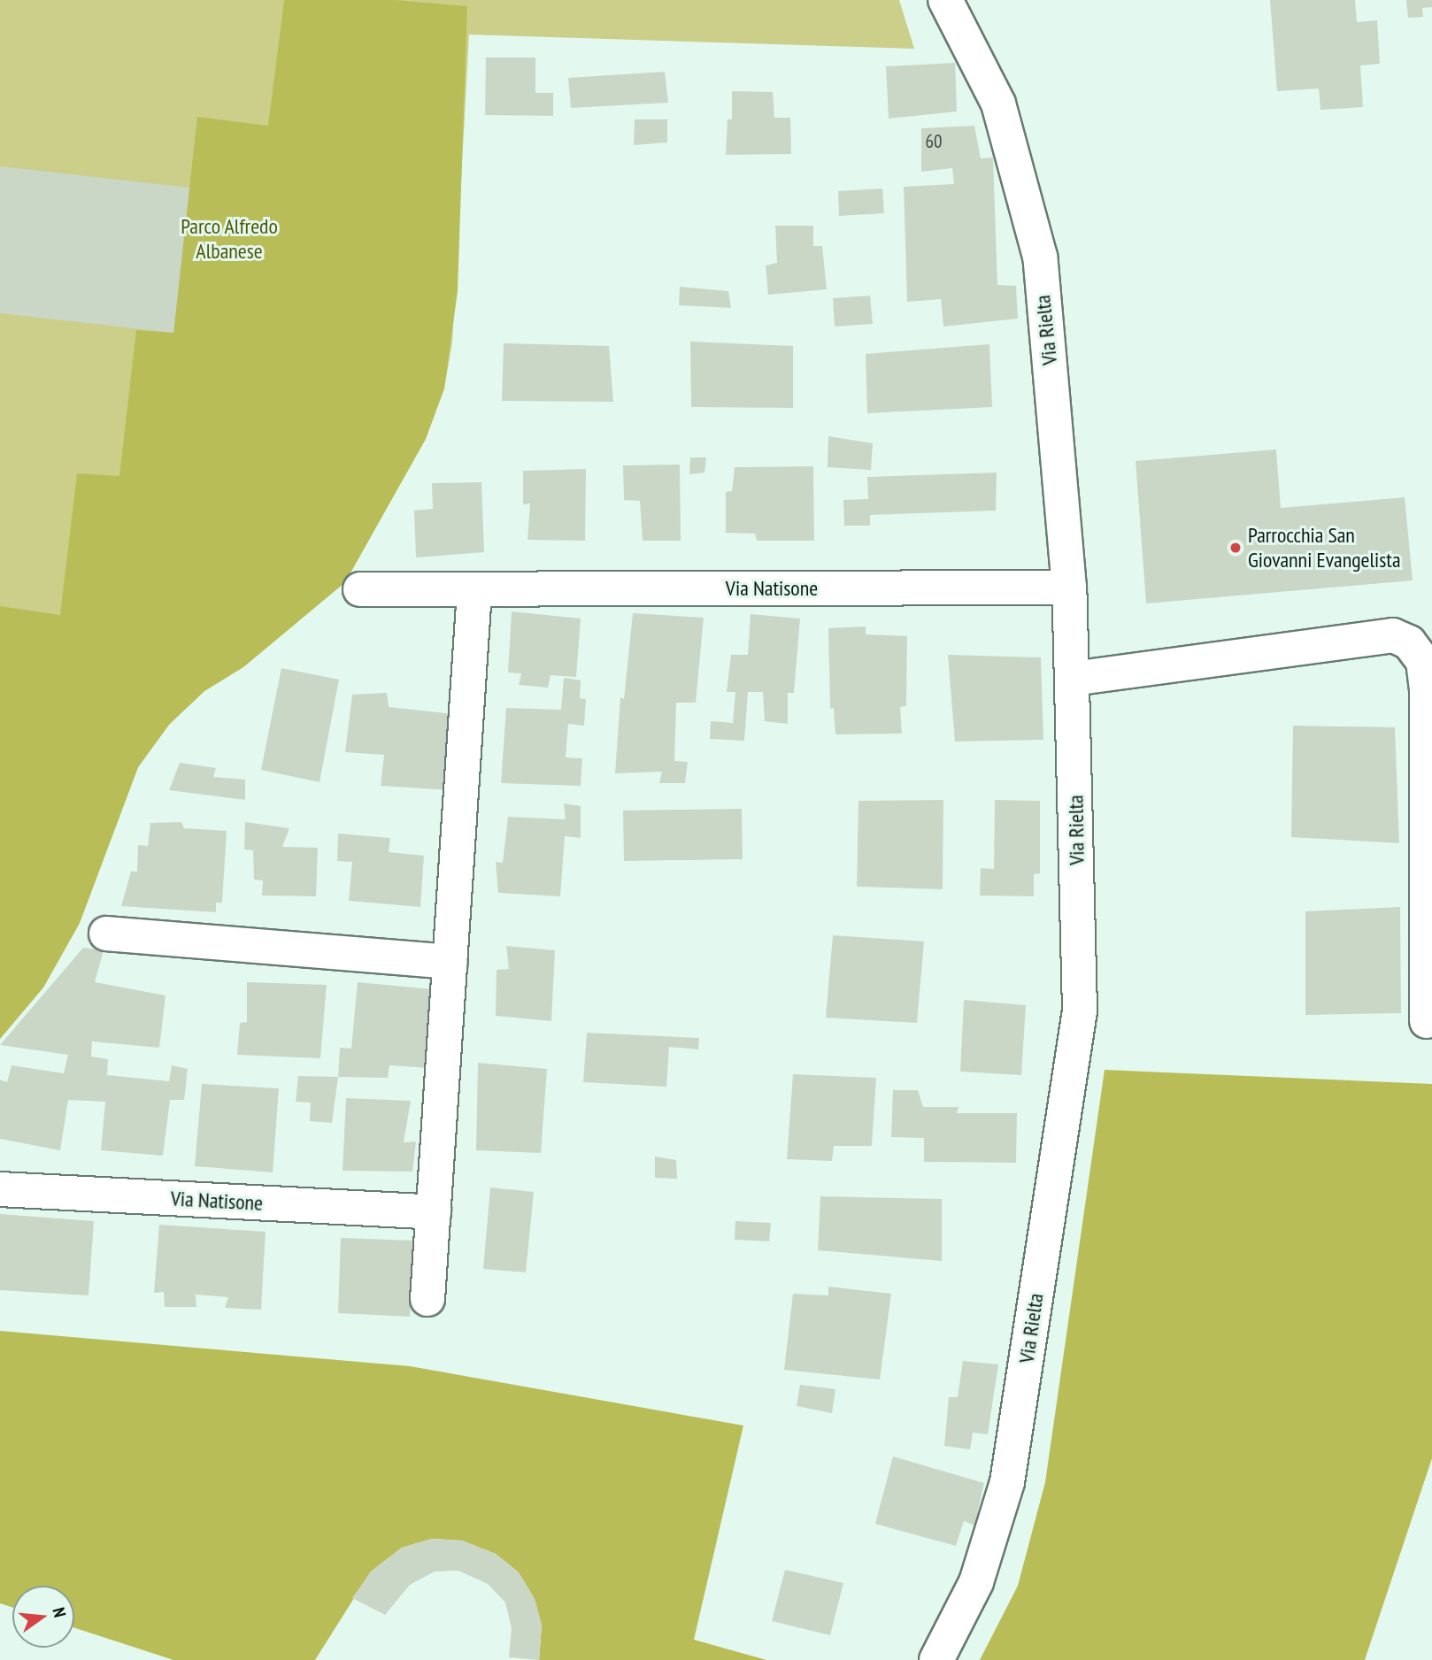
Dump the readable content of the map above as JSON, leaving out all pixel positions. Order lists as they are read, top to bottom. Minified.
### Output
{"streets":{"street":["Via Rielta","Via Natisone"]},"crossings":[["Via Rielta","Via Natisone"]],"parks":["Parco Alfredo Albanese"],"places":["Parrocchia San Giovanni Evangelista"],"house_numbers":["60"],"north":"right"}
